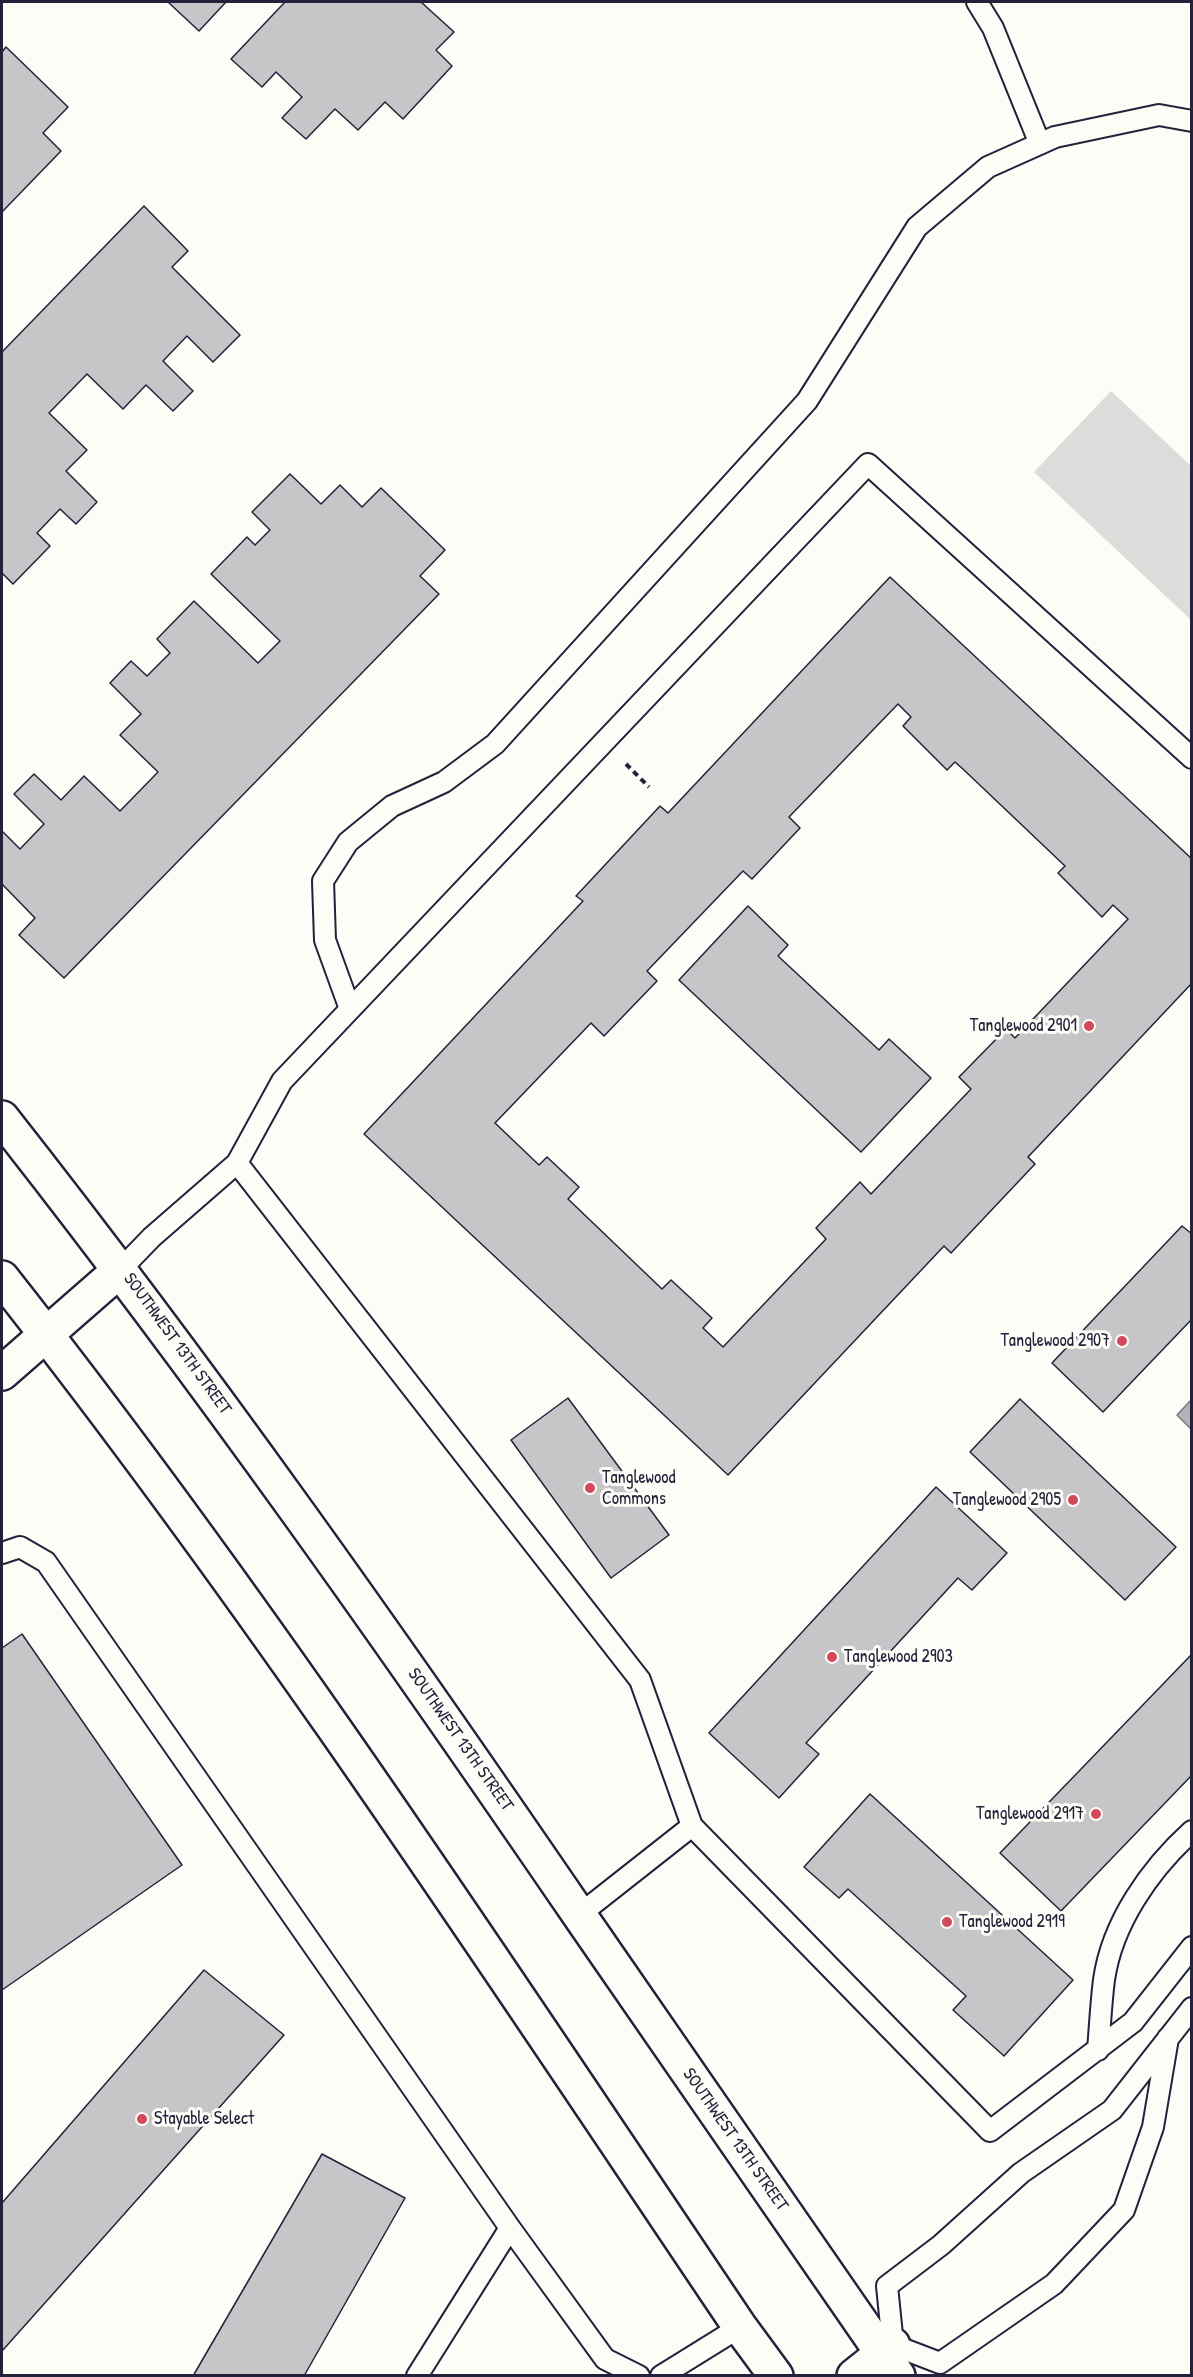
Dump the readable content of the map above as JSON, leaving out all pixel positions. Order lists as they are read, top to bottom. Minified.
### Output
{"streets":{"main road":["SOUTHWEST 13TH STREET"]},"places":["Tanglewood 2901","Tanglewood 2907","Tanglewood Commons","Tanglewood 2905","Tanglewood 2903","Tanglewood 2917","Tanglewood 2919","Stayable Select"]}
